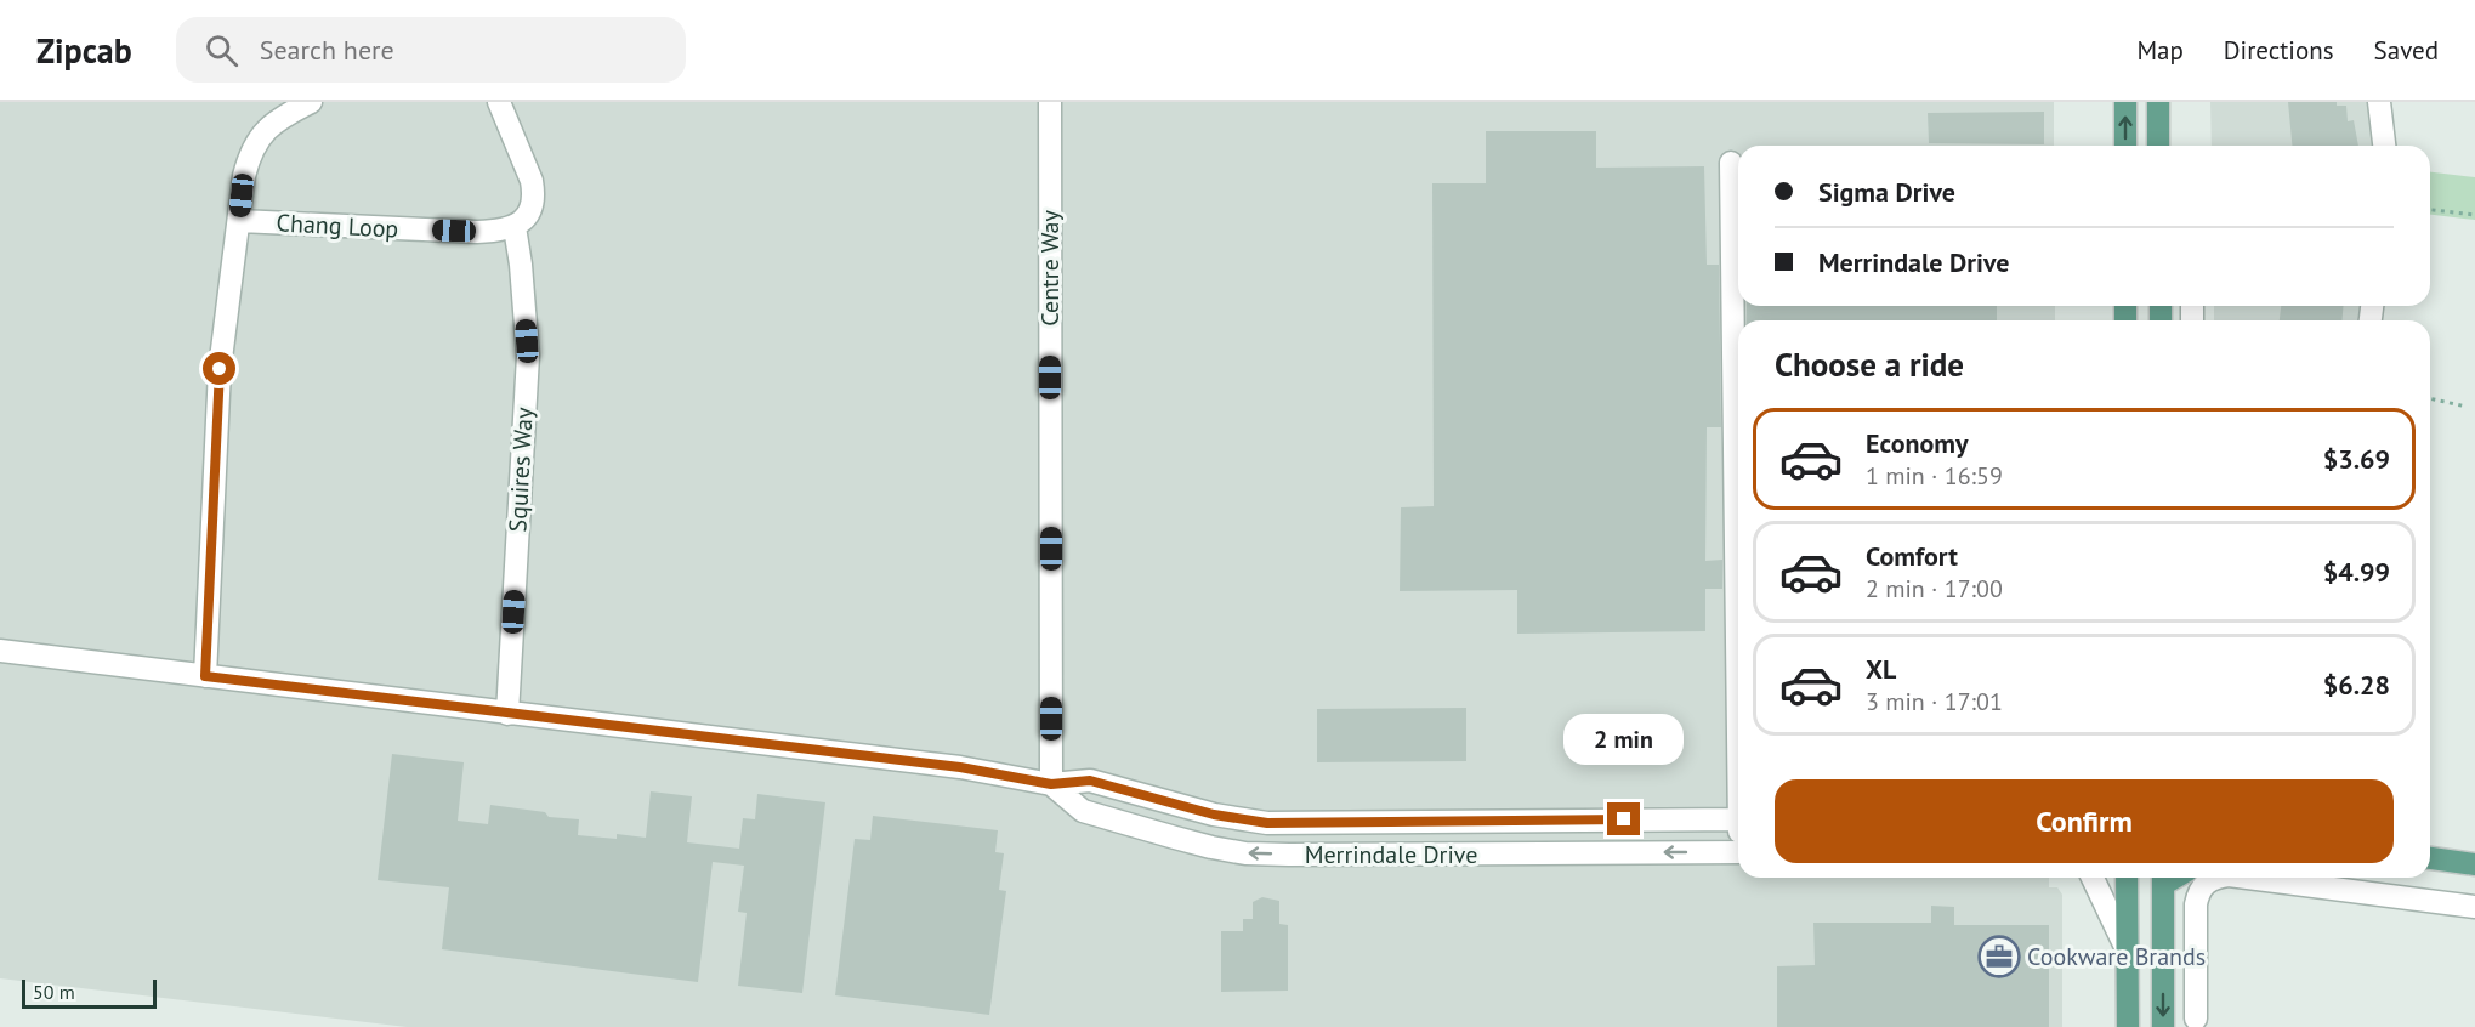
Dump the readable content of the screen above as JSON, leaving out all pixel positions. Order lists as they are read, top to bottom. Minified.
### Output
{"streets":{"street":["Chang Loop","Centre Way","Squires Way","Merrindale Drive"]},"crossings":[["Chang Loop","Squires Way"],["Centre Way","Merrindale Drive"],["Squires Way","Merrindale Drive"]],"places":{"office":["Cookware Brands"]},"scale_bar":"50 m","page":{"header":"Zipcab","search":"Search here","nav":["Map","Directions","Saved"],"banner":["Sigma Drive","Merrindale Drive"],"heading":"Choose a ride","list":[{"name":"Economy","note":"1 min · 16:59","value":"$3.69"},{"name":"Comfort","note":"2 min · 17:00","value":"$4.99"},{"name":"XL","note":"3 min · 17:01","value":"$6.28"}],"bubble":"2 min","buttons":"Confirm","scale":"50 m"}}
